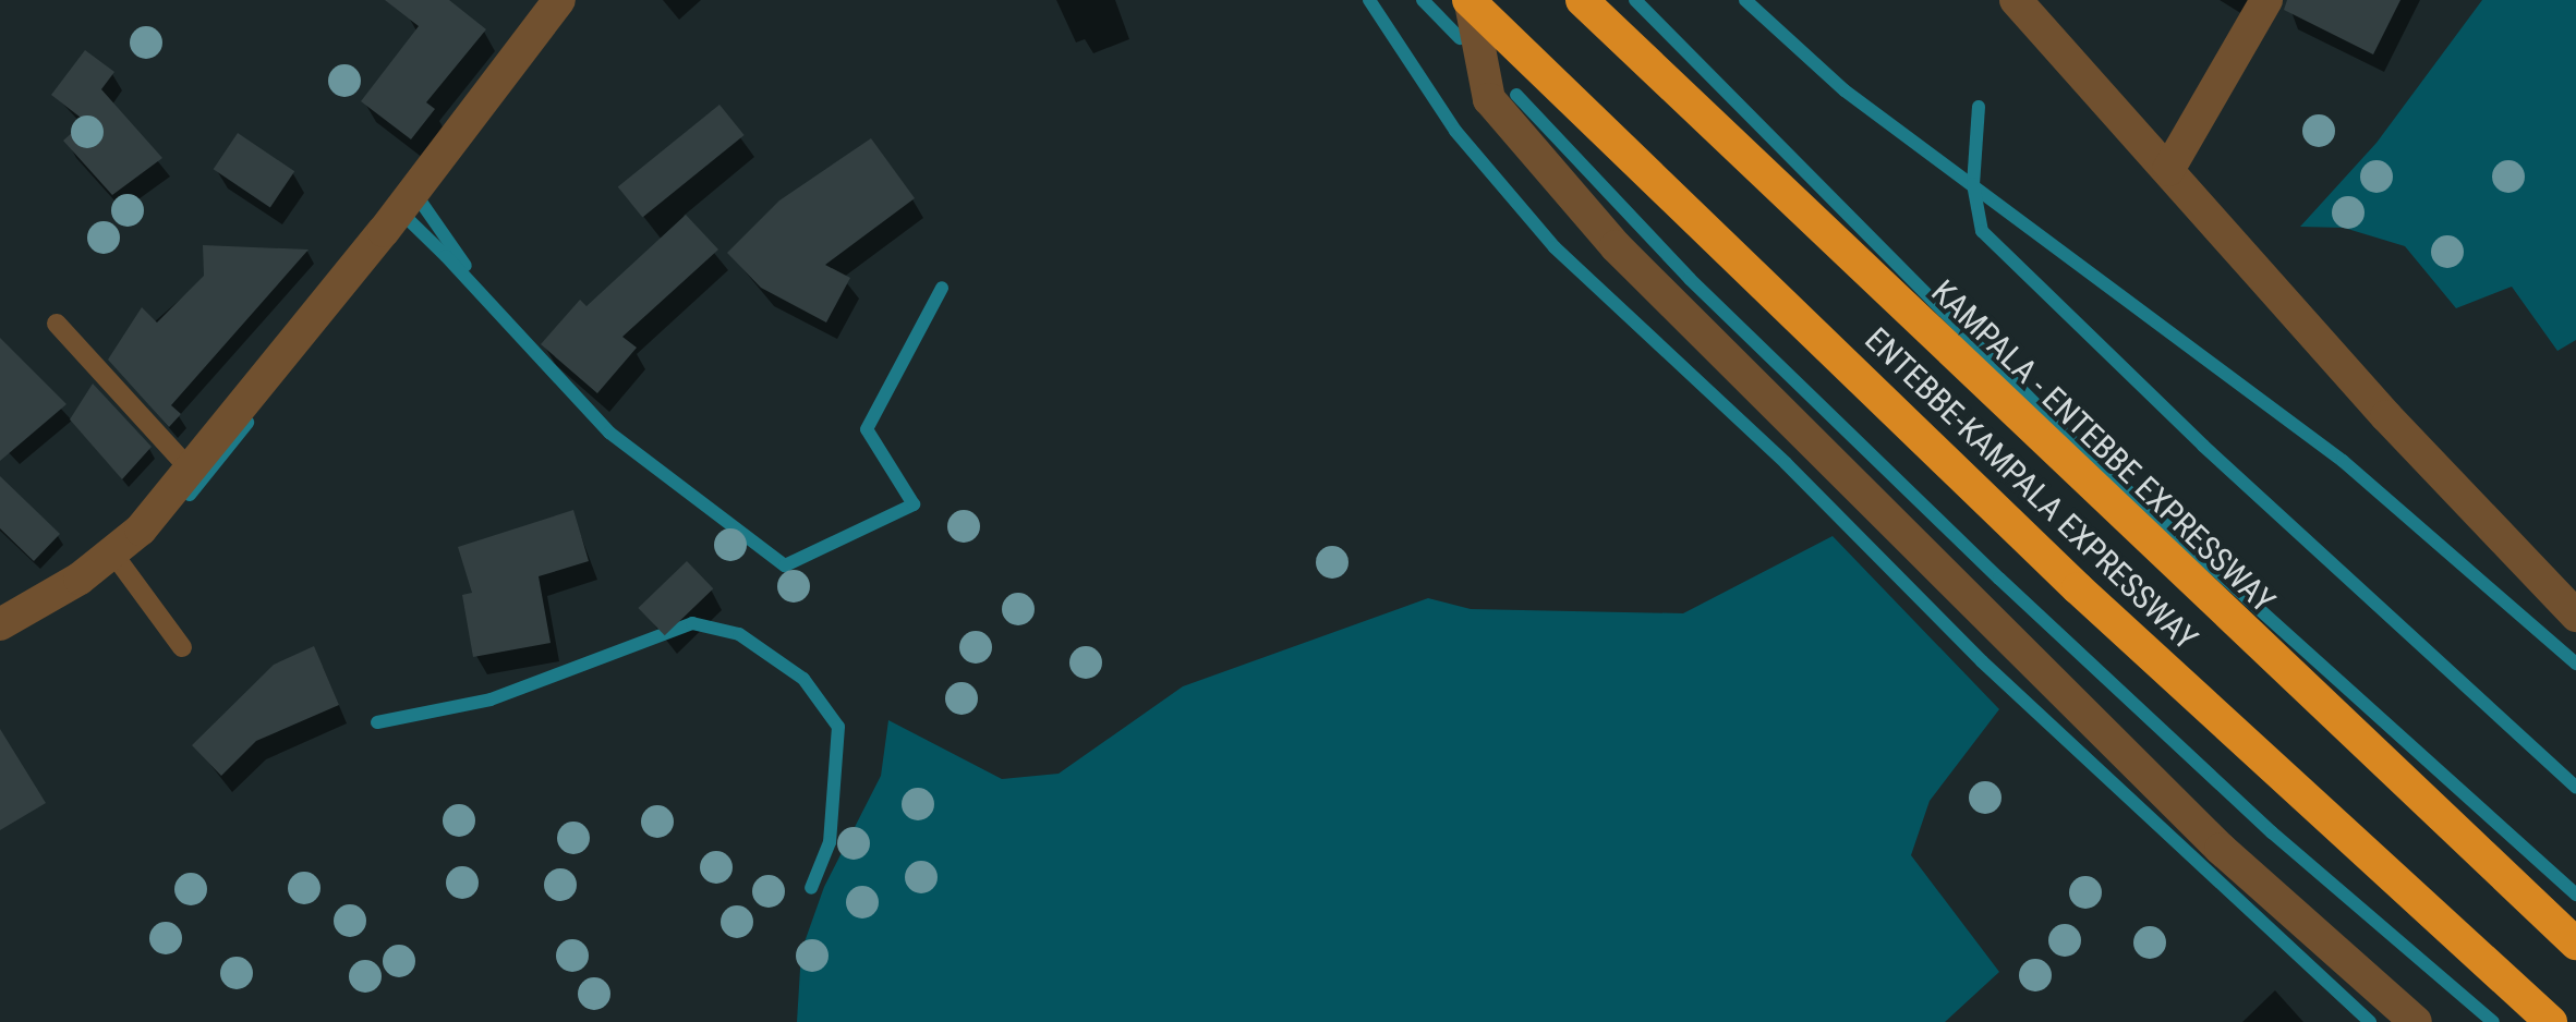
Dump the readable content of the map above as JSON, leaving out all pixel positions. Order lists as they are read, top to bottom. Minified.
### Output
{"streets":{"highway":["KAMPALA - ENTEBBE EXPRESSWAY","ENTEBBE-KAMPALA EXPRESSWAY"]}}
